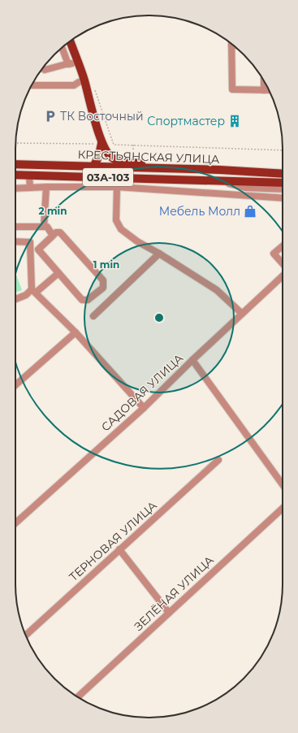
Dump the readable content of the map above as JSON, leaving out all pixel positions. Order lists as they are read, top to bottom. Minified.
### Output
{"streets":{"main road":["КРЕСТЬЯНСКАЯ УЛИЦА","03А-103"],"street":["САДОВАЯ УЛИЦА","ТЕРНОВАЯ УЛИЦА","ЗЕЛЁНАЯ УЛИЦА"]},"places":{"parking":["ТК Восточный"],"building":["Спортмастер"],"shop":["Мебель Молл"]},"rings":["2 min","1 min"]}
